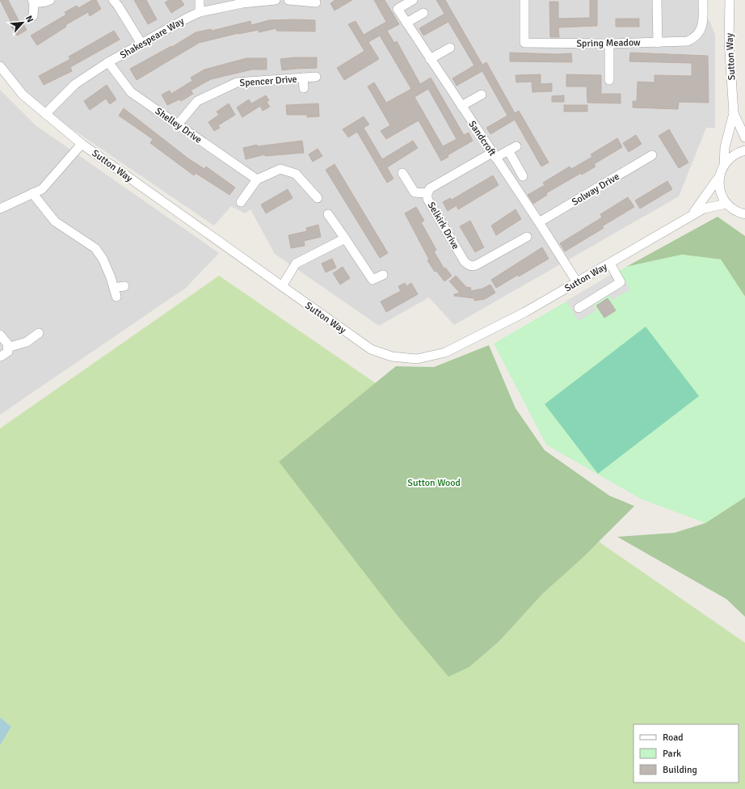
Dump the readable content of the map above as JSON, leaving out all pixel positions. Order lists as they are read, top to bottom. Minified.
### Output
{"streets":{"street":["Shakespeare Way","Spring Meadow","Sutton Way","Spencer Drive","Shelley Drive","Sandcroft","Solway Drive","Selkirk Drive"]},"crossings":[["Shakespeare Way","Sutton Way"],["Shakespeare Way","Shelley Drive"],["Sutton Way","Sandcroft"],["Spencer Drive","Shelley Drive"],["Sandcroft","Solway Drive"],["Sandcroft","Selkirk Drive"]],"parks":["Sutton Wood"],"legend":["Road","Park","Building"],"north":"top right"}
